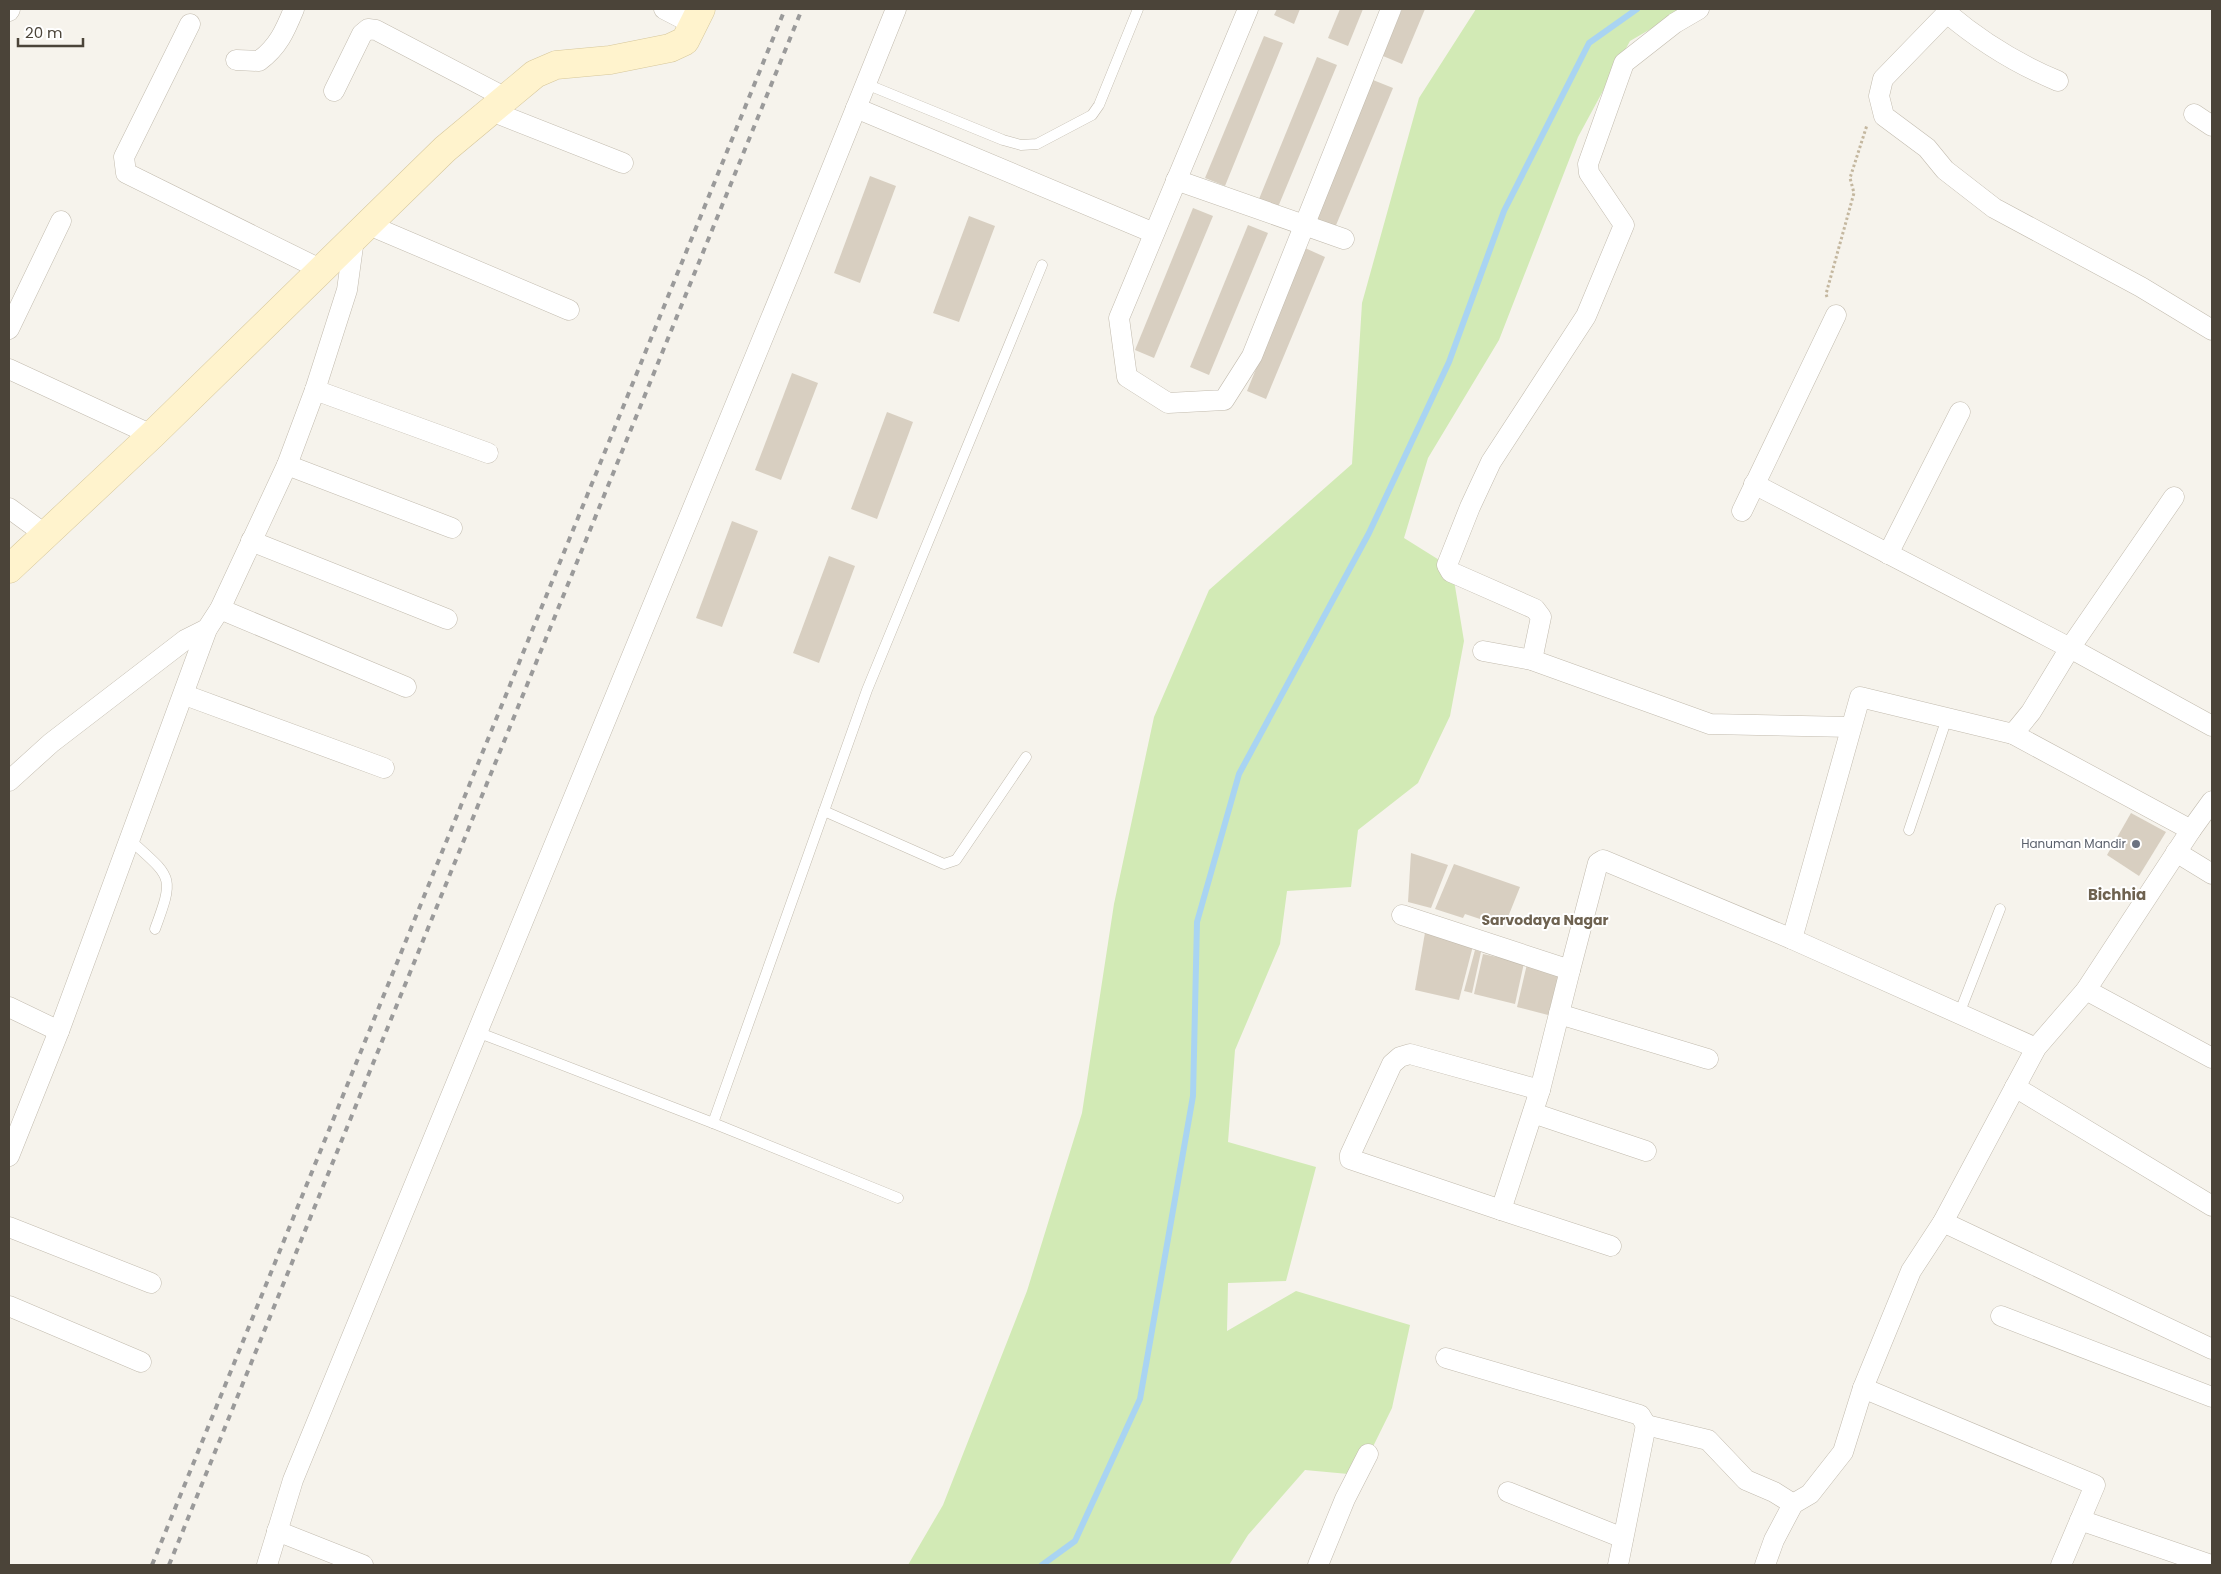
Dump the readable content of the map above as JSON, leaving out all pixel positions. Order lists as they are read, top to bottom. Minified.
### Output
{"districts":["Bichhia","Sarvodaya Nagar"],"places":["Hanuman Mandir"],"scale_bar":"20 m"}
